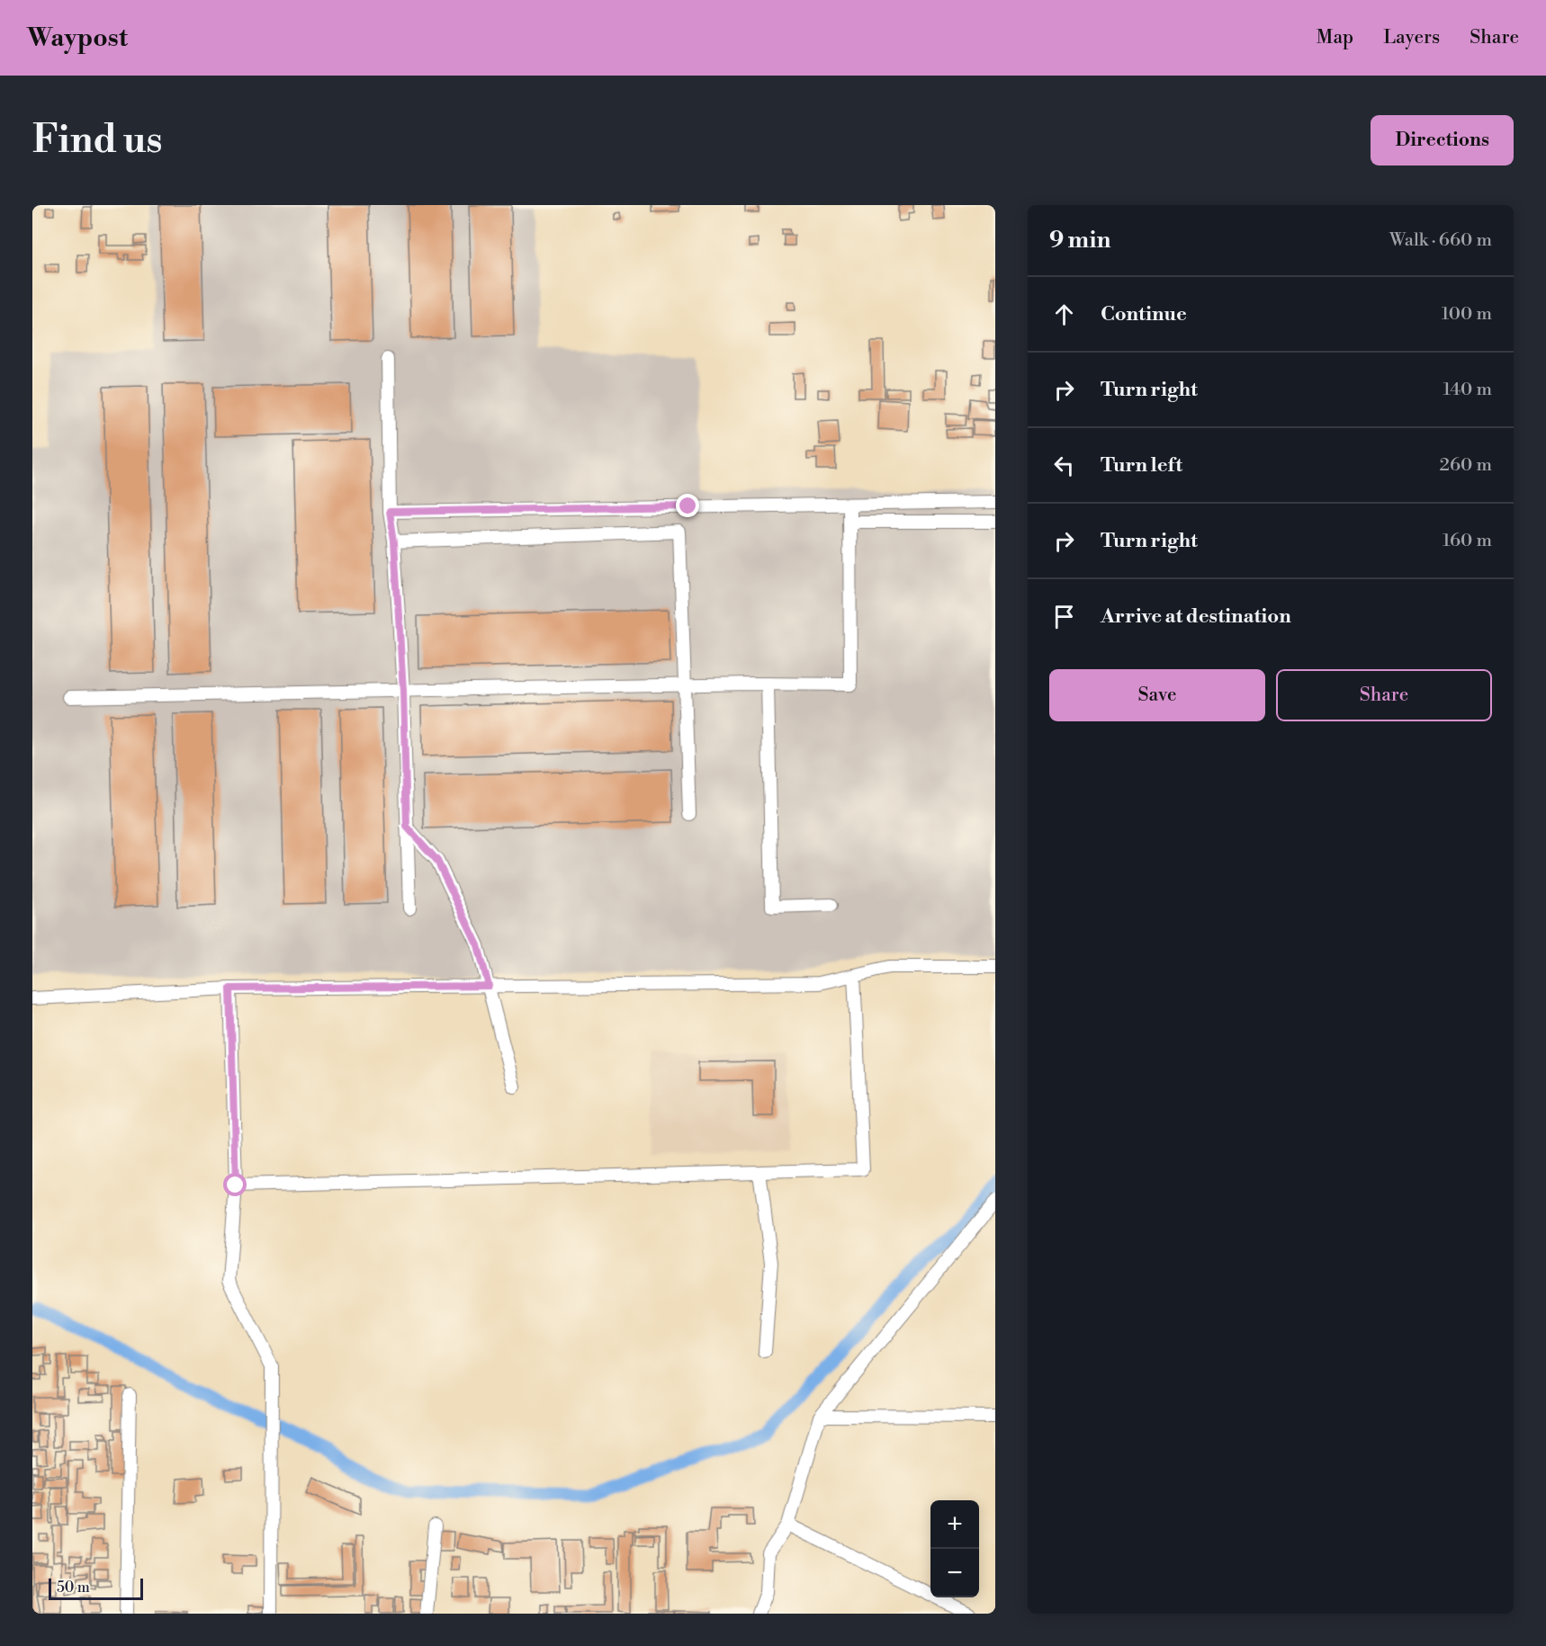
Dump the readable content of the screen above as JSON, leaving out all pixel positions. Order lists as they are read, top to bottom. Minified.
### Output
{"scale_bar":"50 m","page":{"header":"Waypost","nav":["Map","Layers","Share"],"buttons":["Directions",["Save","Share"]],"title":"Find us","heading":["9 min","Walk · 660 m"],"list":[["Continue","100 m"],["Turn right","140 m"],["Turn left","260 m"],["Turn right","160 m"],"Arrive at destination"],"map_buttons":["+","−"],"scale":"50 m"}}
